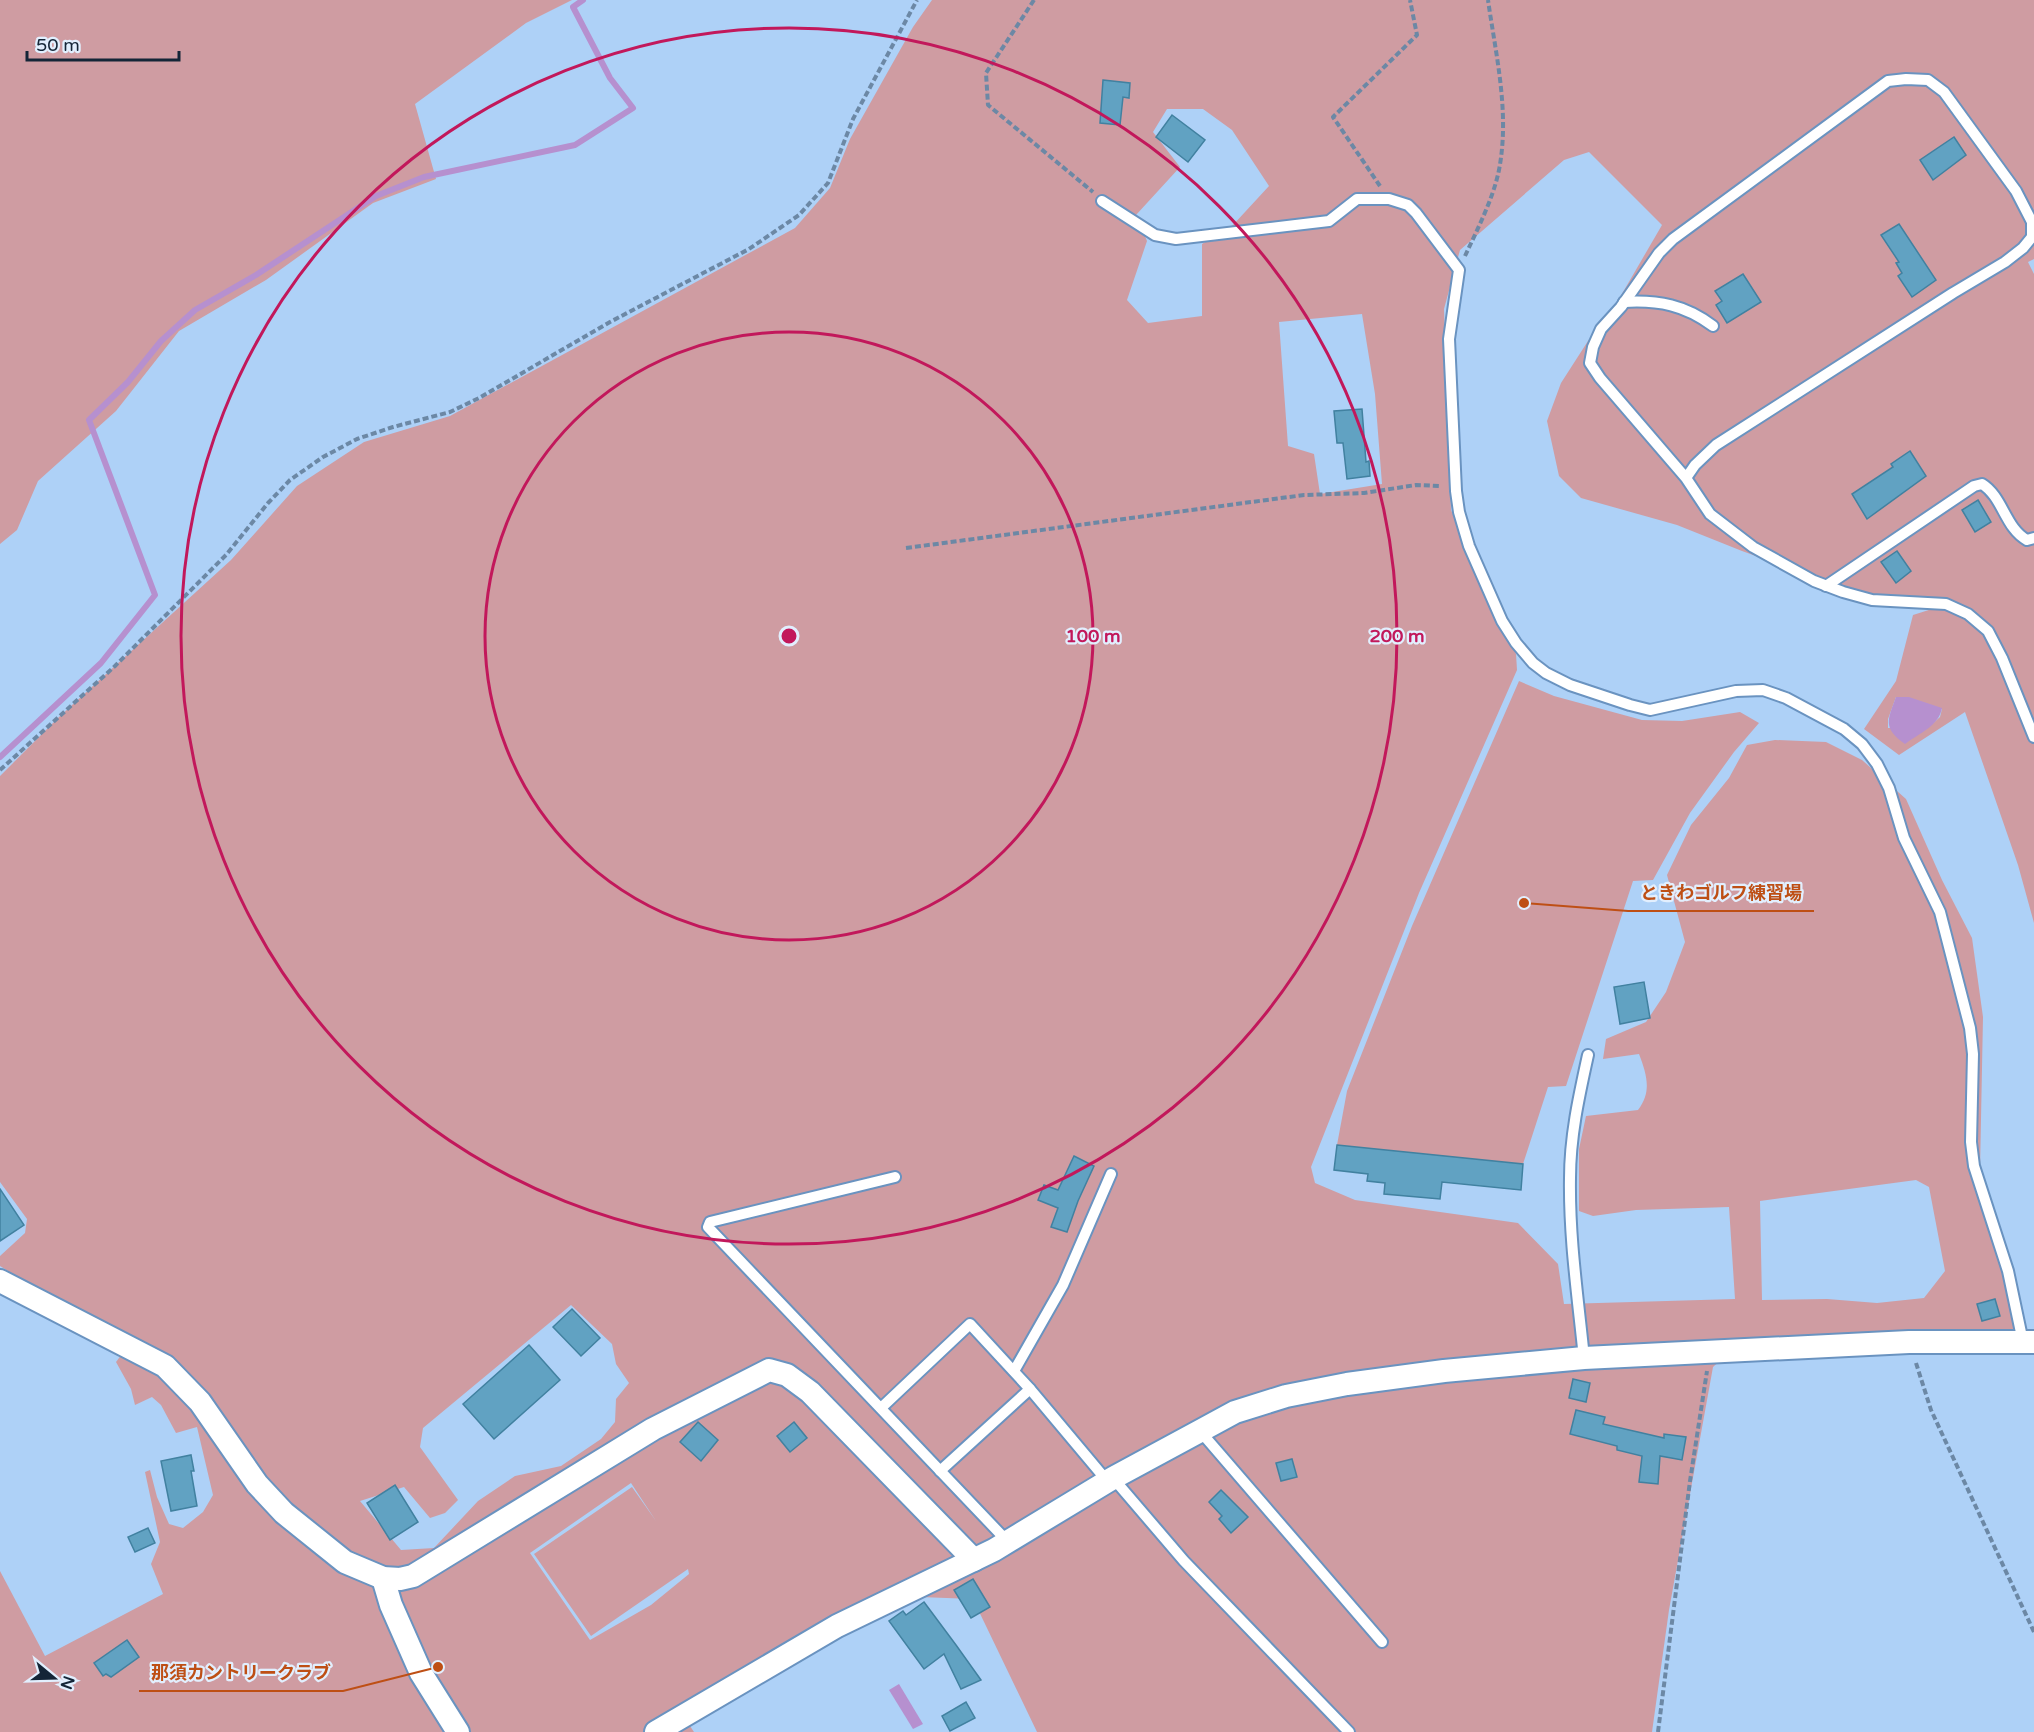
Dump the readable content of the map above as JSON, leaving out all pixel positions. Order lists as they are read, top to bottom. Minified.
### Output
{"places":["ときわゴルフ練習場","那須カントリークラブ"],"scale_bar":"50 m","north":"right","rings":["100 m","200 m"]}
